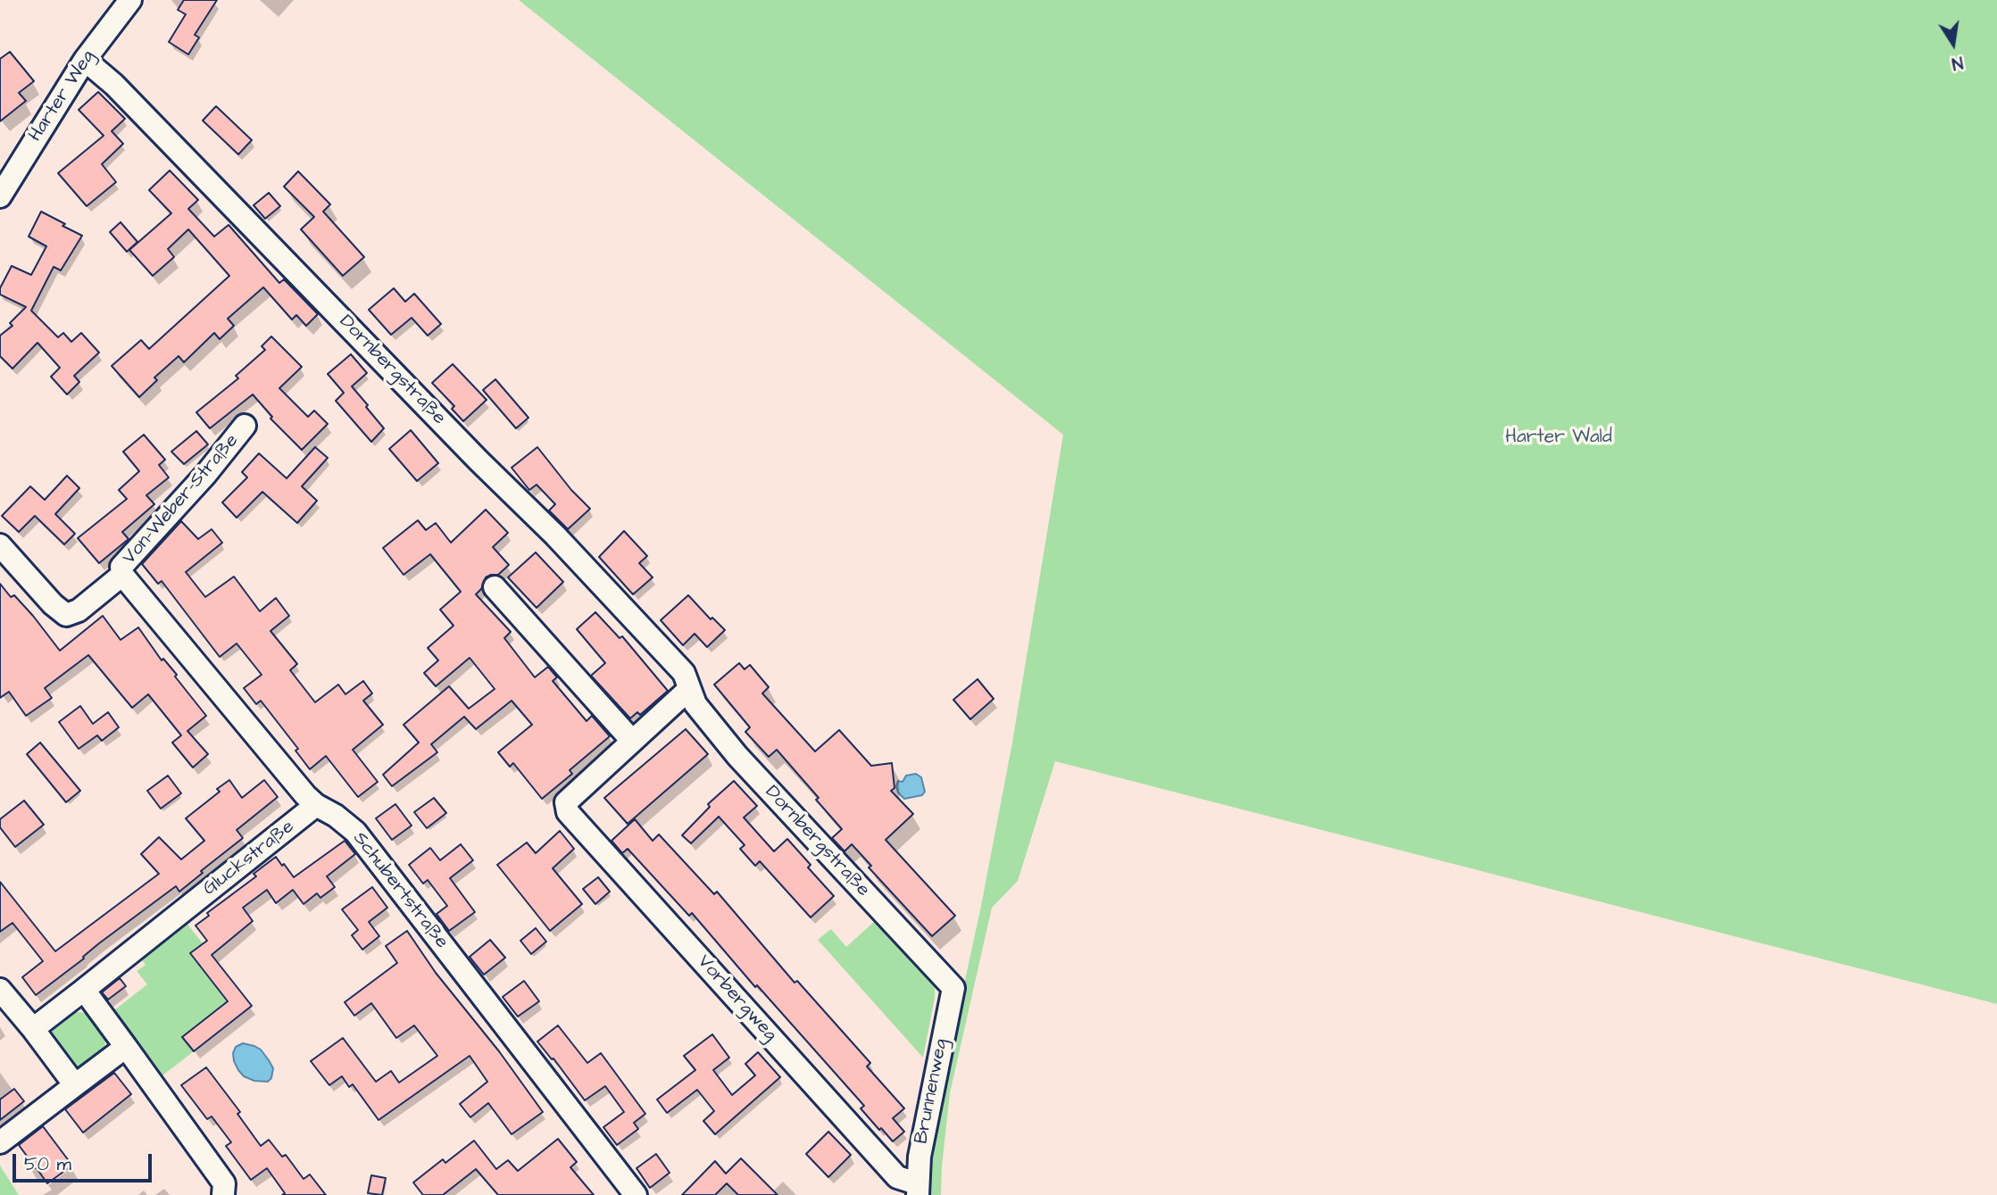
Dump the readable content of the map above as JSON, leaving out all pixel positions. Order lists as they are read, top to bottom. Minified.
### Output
{"streets":{"street":["Harter Weg","Dornbergstraße","Von-Weber-Straße","Gluckstraße","Schubertstraße","Vorbergweg","Brunnenweg"]},"crossings":[["Harter Weg","Dornbergstraße"],["Dornbergstraße","Brunnenweg"],["Von-Weber-Straße","Schubertstraße"],["Gluckstraße","Schubertstraße"],["Vorbergweg","Brunnenweg"]],"parks":["Harter Wald"],"scale_bar":"50 m","north":"bottom"}
